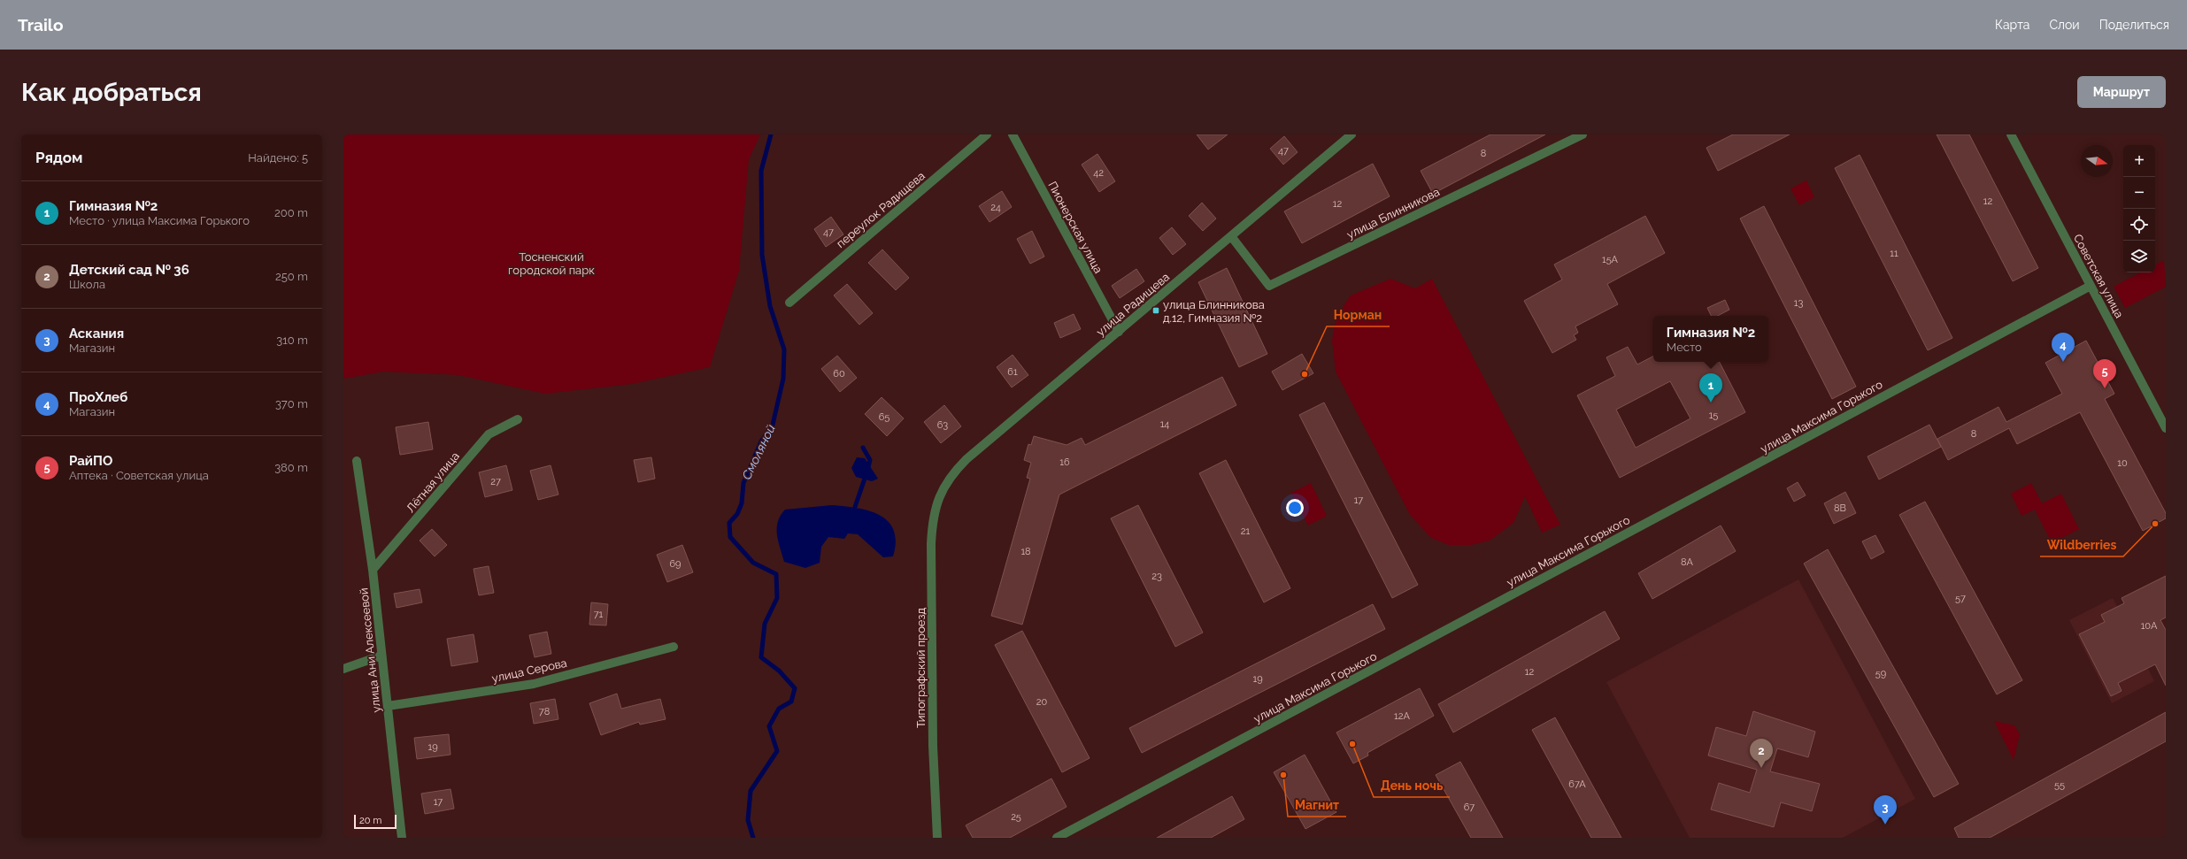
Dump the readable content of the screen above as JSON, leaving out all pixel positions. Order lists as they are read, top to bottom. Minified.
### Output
{"streets":{"street":["переулок Радищева","улица Блинникова","Пионерская улица","Советская улица","улица Радищева","улица Максима Горького","Лётная улица","улица Ани Алексеевой","Типографский проезд","улица Серова"]},"crossings":[["улица Блинникова","улица Радищева"],["Пионерская улица","улица Радищева"],["Советская улица","улица Максима Горького"],["улица Радищева","Типографский проезд"],["Лётная улица","улица Ани Алексеевой"],["улица Ани Алексеевой","улица Серова"]],"water":["Смоляной"],"parks":["Тосненский городской парк"],"places":{"transit":["улица Блинникова д.12, Гимназия №2"],"other":["Норман","Wildberries","День ночь","Магнит"]},"house_numbers":["47","8","42","12","12","24","47","11","15А","13","61","60","15","65","14","63","8","16","10","27","17","8В","21","18","8А","69","23","57","71","10А","12","59","19","20","78","12А","19","67А","55","17","67","25"],"scale_bar":"20 m","north":"right","page":{"header":"Trailo","nav":["Карта","Слои","Поделиться"],"buttons":"Маршрут","title":"Как добраться","heading":["Рядом","Найдено: 5"],"map_buttons":["+","−"],"list":[{"mark":"1","name":"Гимназия №2","note":"Место · улица Максима Горького","value":"200 m"},{"mark":"2","name":"Детский сад № 36","note":"Школа","value":"250 m"},{"mark":"3","name":"Аскания","note":"Магазин","value":"310 m"},{"mark":"4","name":"ПроХлеб","note":"Магазин","value":"370 m"},{"mark":"5","name":"РайПО","note":"Аптека · Советская улица","value":"380 m"}],"popup":["Гимназия №2","Место"],"pins":["4","5","1","2","3"],"scale":"20 m"}}
